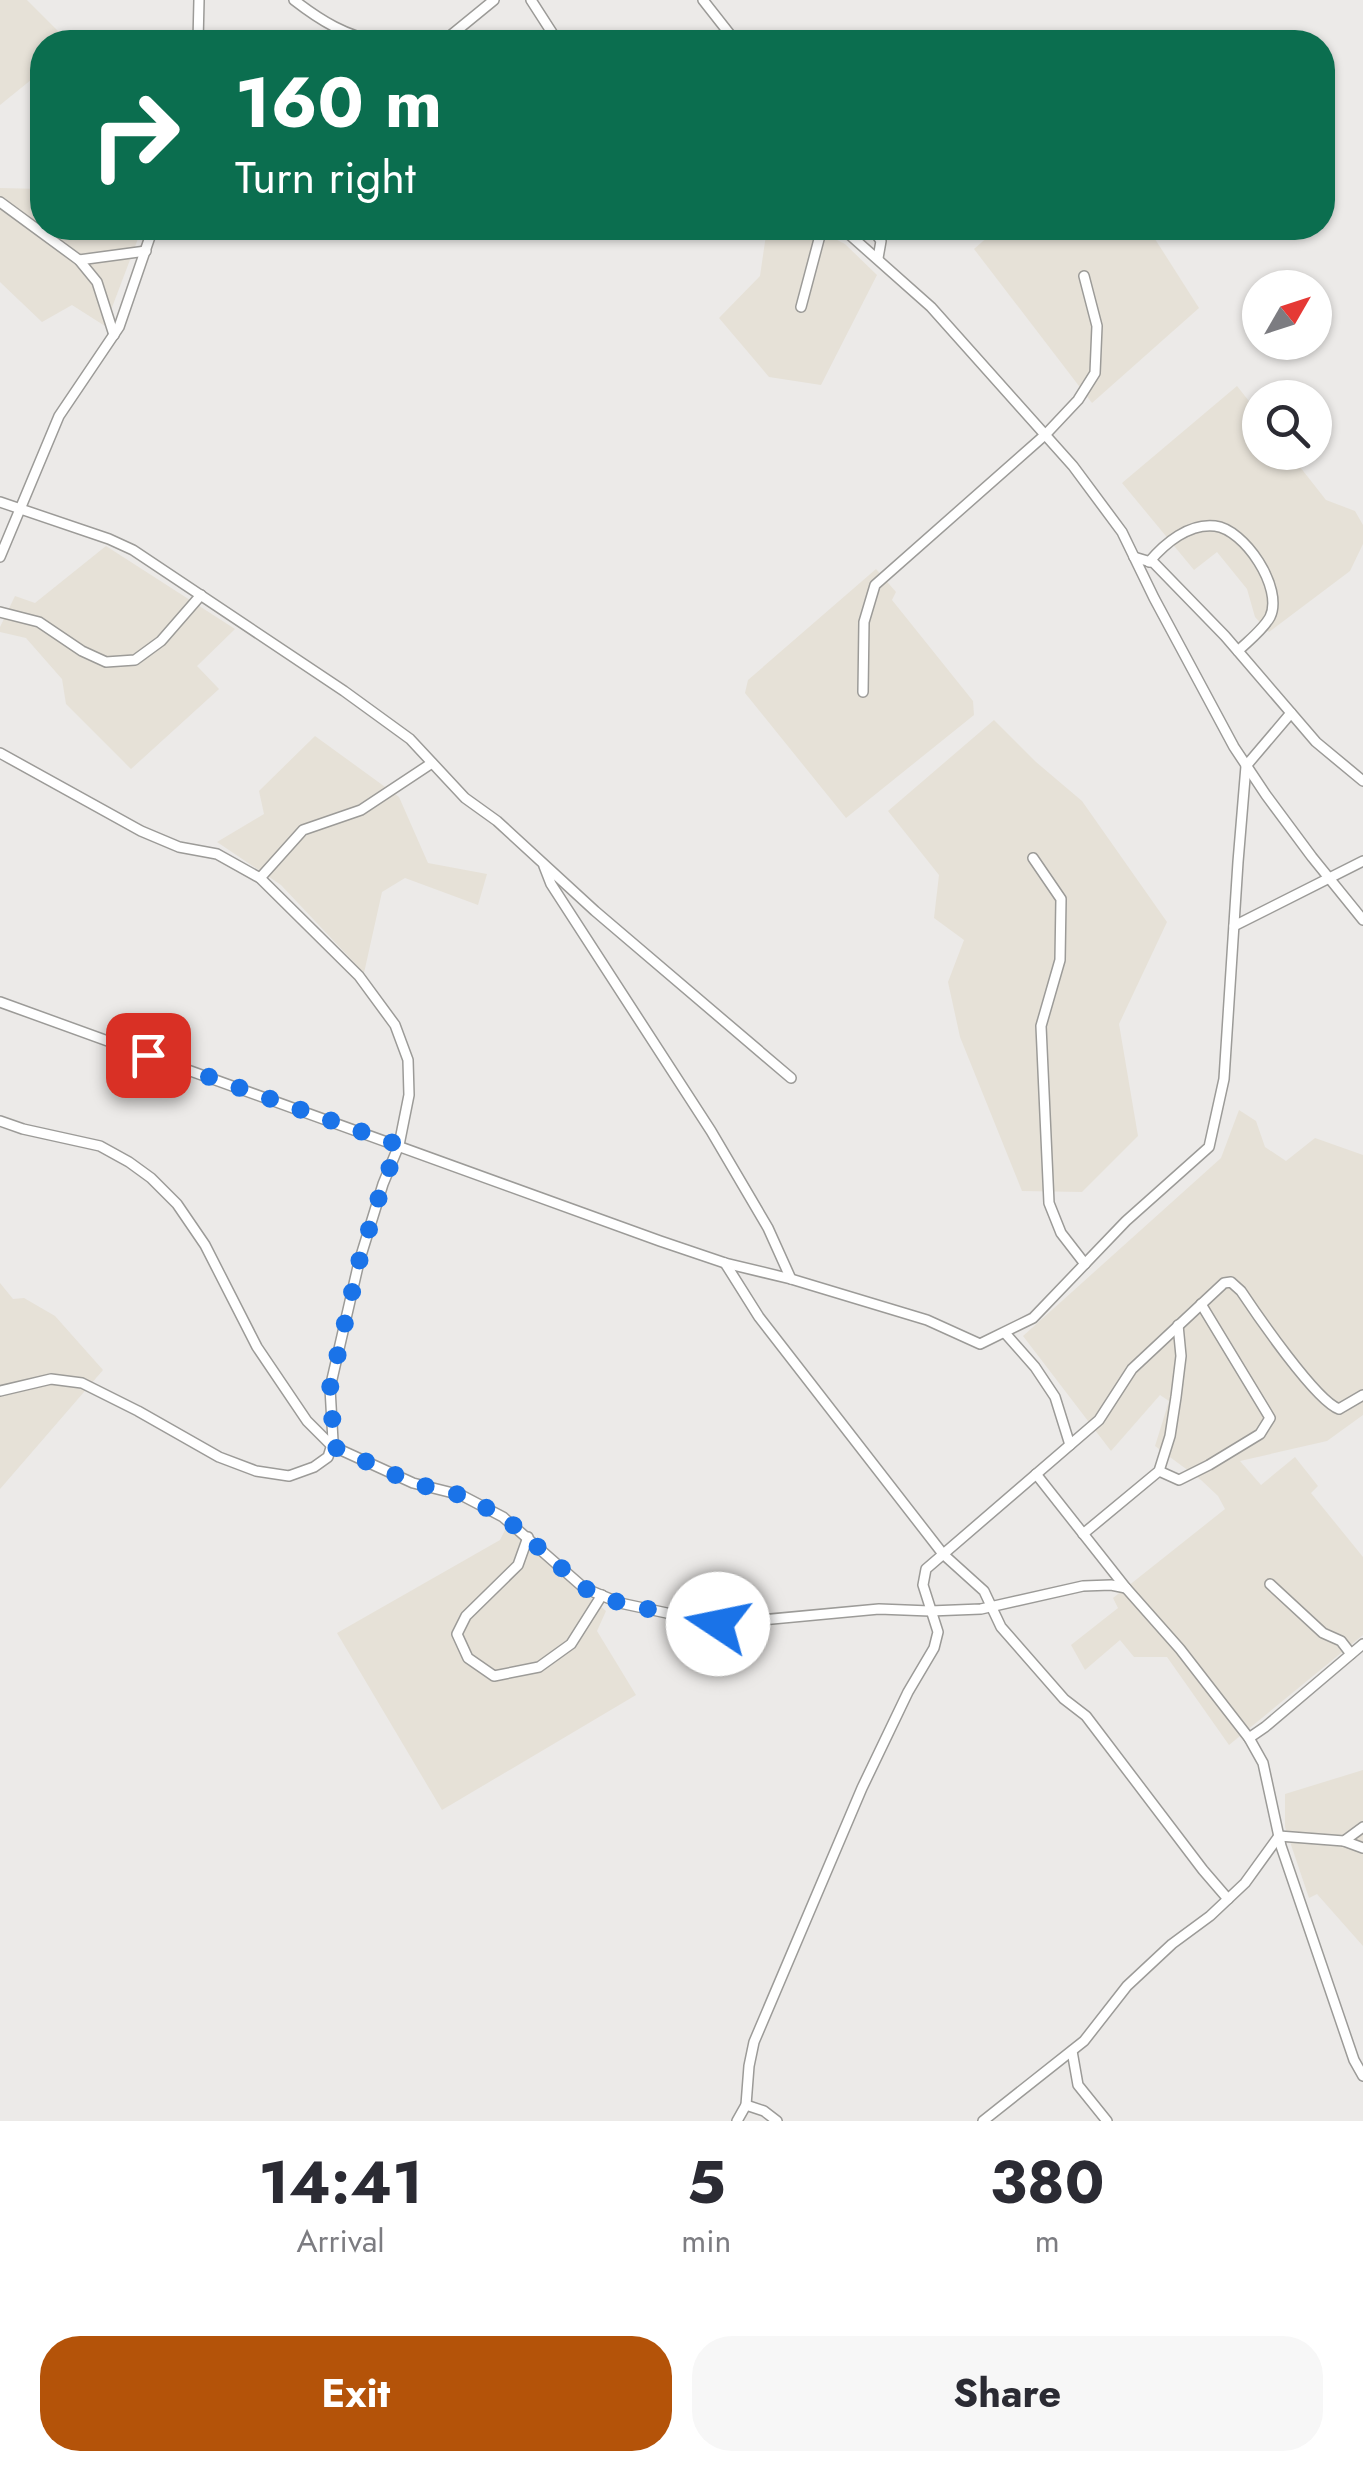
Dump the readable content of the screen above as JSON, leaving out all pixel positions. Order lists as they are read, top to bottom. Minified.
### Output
{"north":"top right","page":{"turn":["160 m","Turn right"],"eta":["14:41","Arrival","5","min","380","m"],"buttons":["Exit","Share"]}}
